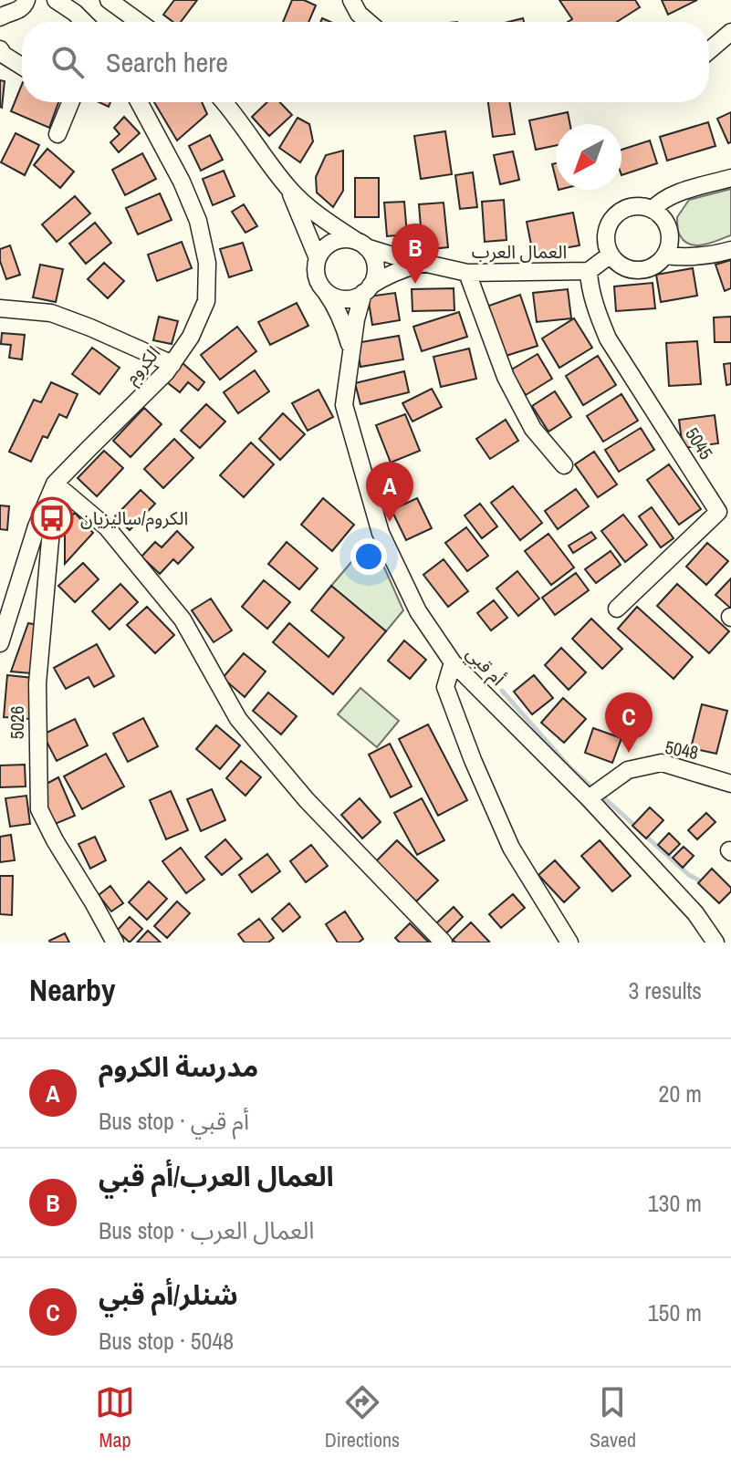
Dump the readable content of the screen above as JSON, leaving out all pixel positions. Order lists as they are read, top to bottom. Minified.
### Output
{"streets":{"street":["العمال العرب","الكروم","5045","أم قبي","5026","5048"]},"crossings":[["العمال العرب","5045"],["العمال العرب","أم قبي"],["الكروم","5026"],["أم قبي","5048"]],"places":{"bus stop":["الكروم/ساليزيان"]},"north":"bottom left","page":{"search":"Search here","pins":["B","A","C"],"heading":["Nearby","3 results"],"list":[{"mark":"A","name":"مدرسة الكروم","note":"Bus stop · أم قبي","value":"20 m"},{"mark":"B","name":"العمال العرب/أم قبي","note":"Bus stop · العمال العرب","value":"130 m"},{"mark":"C","name":"شنلر/أم قبي","note":"Bus stop · 5048","value":"150 m"}],"nav":["Map","Directions","Saved"]}}
